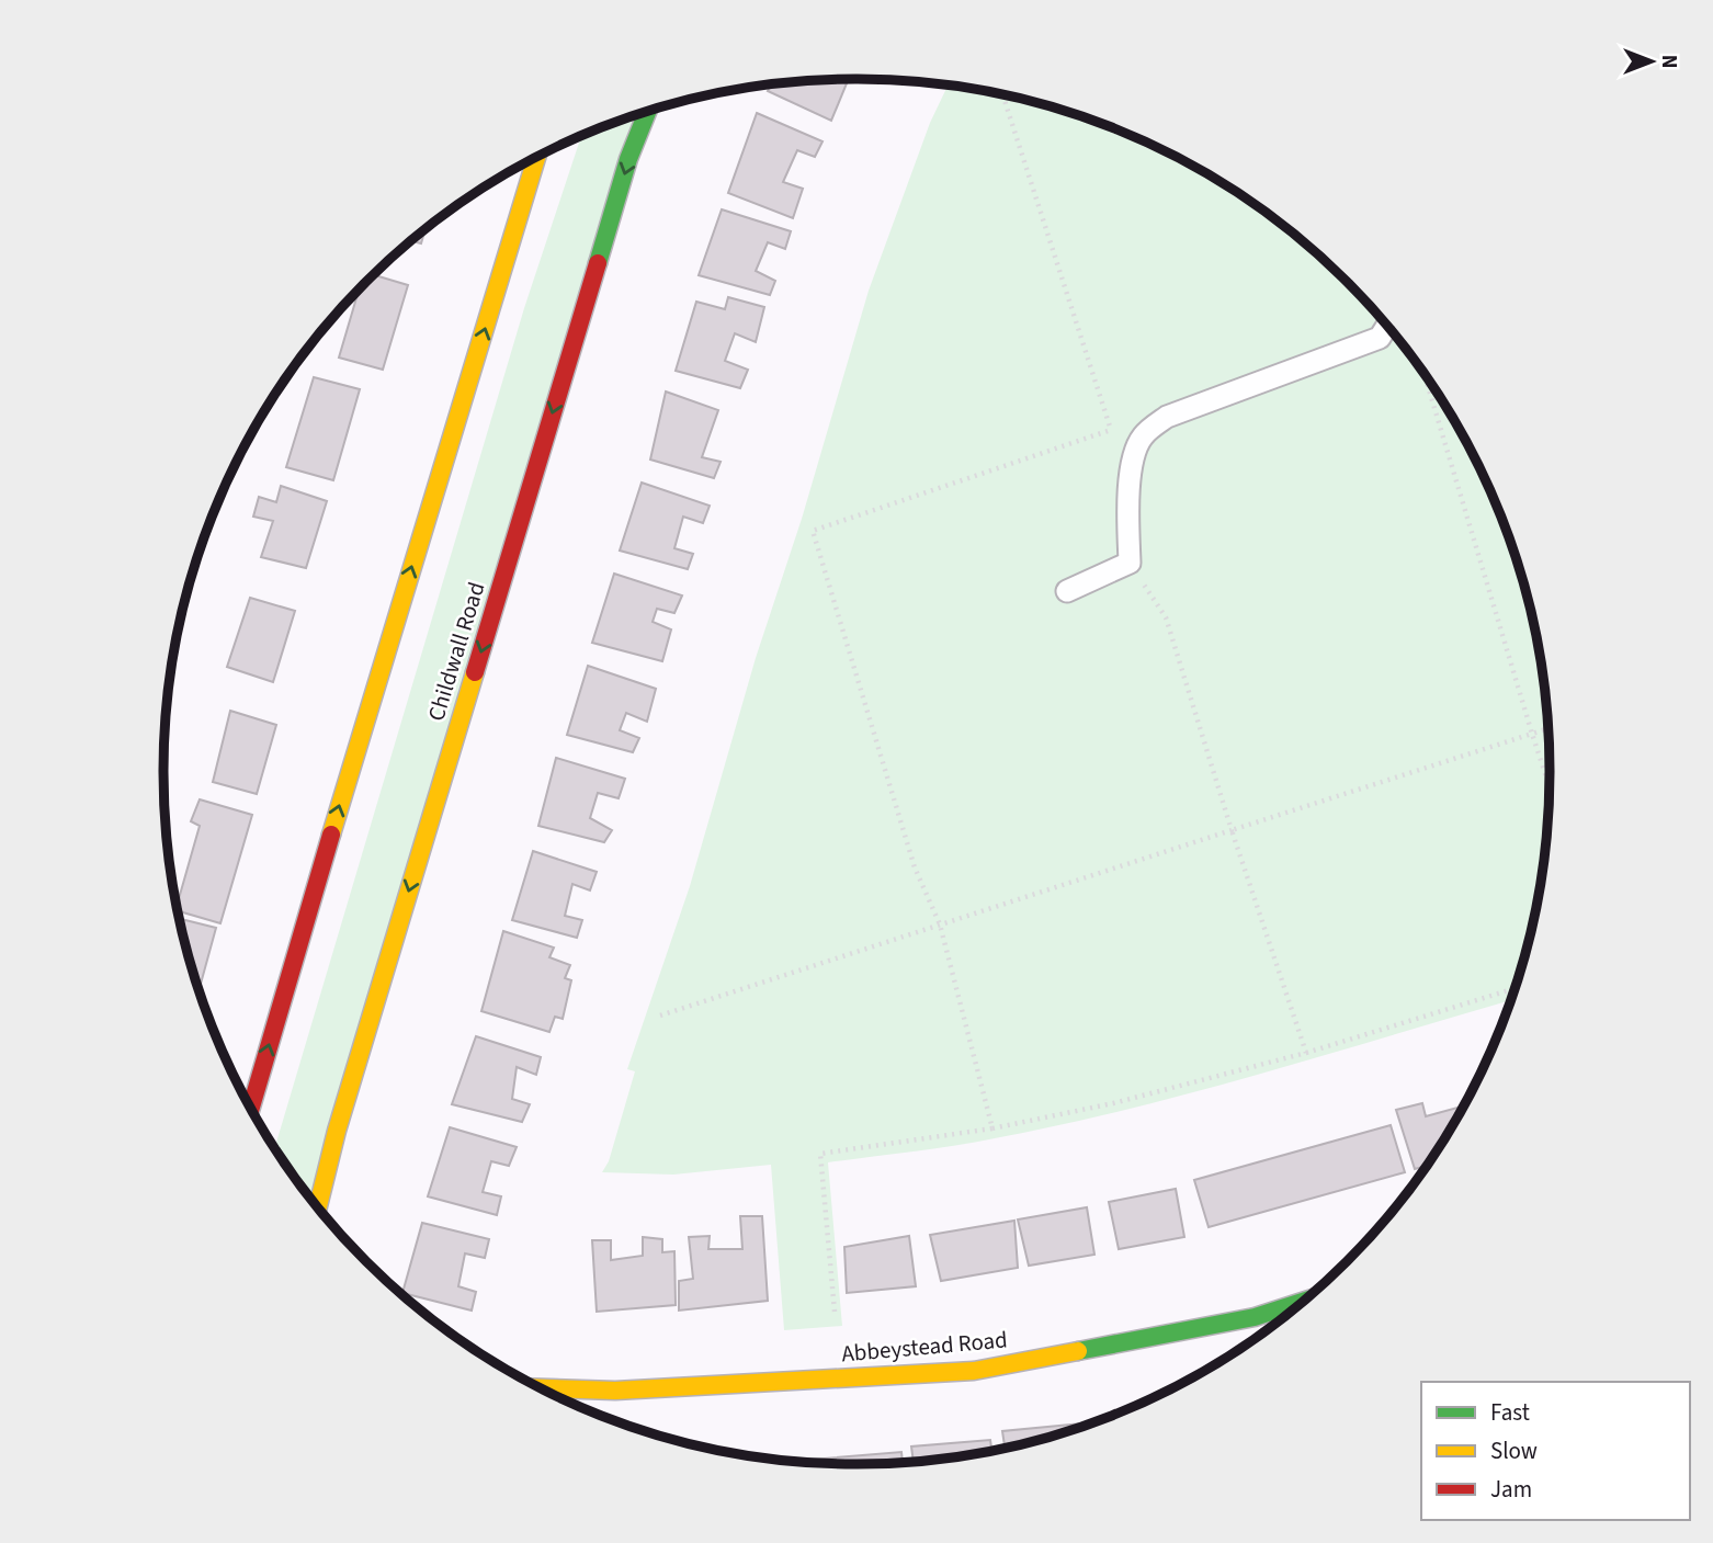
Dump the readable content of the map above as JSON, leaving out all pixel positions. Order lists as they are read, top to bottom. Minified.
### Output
{"streets":{"main road":["Childwall Road","Abbeystead Road"]},"legend":["Fast","Slow","Jam"],"north":"right"}
